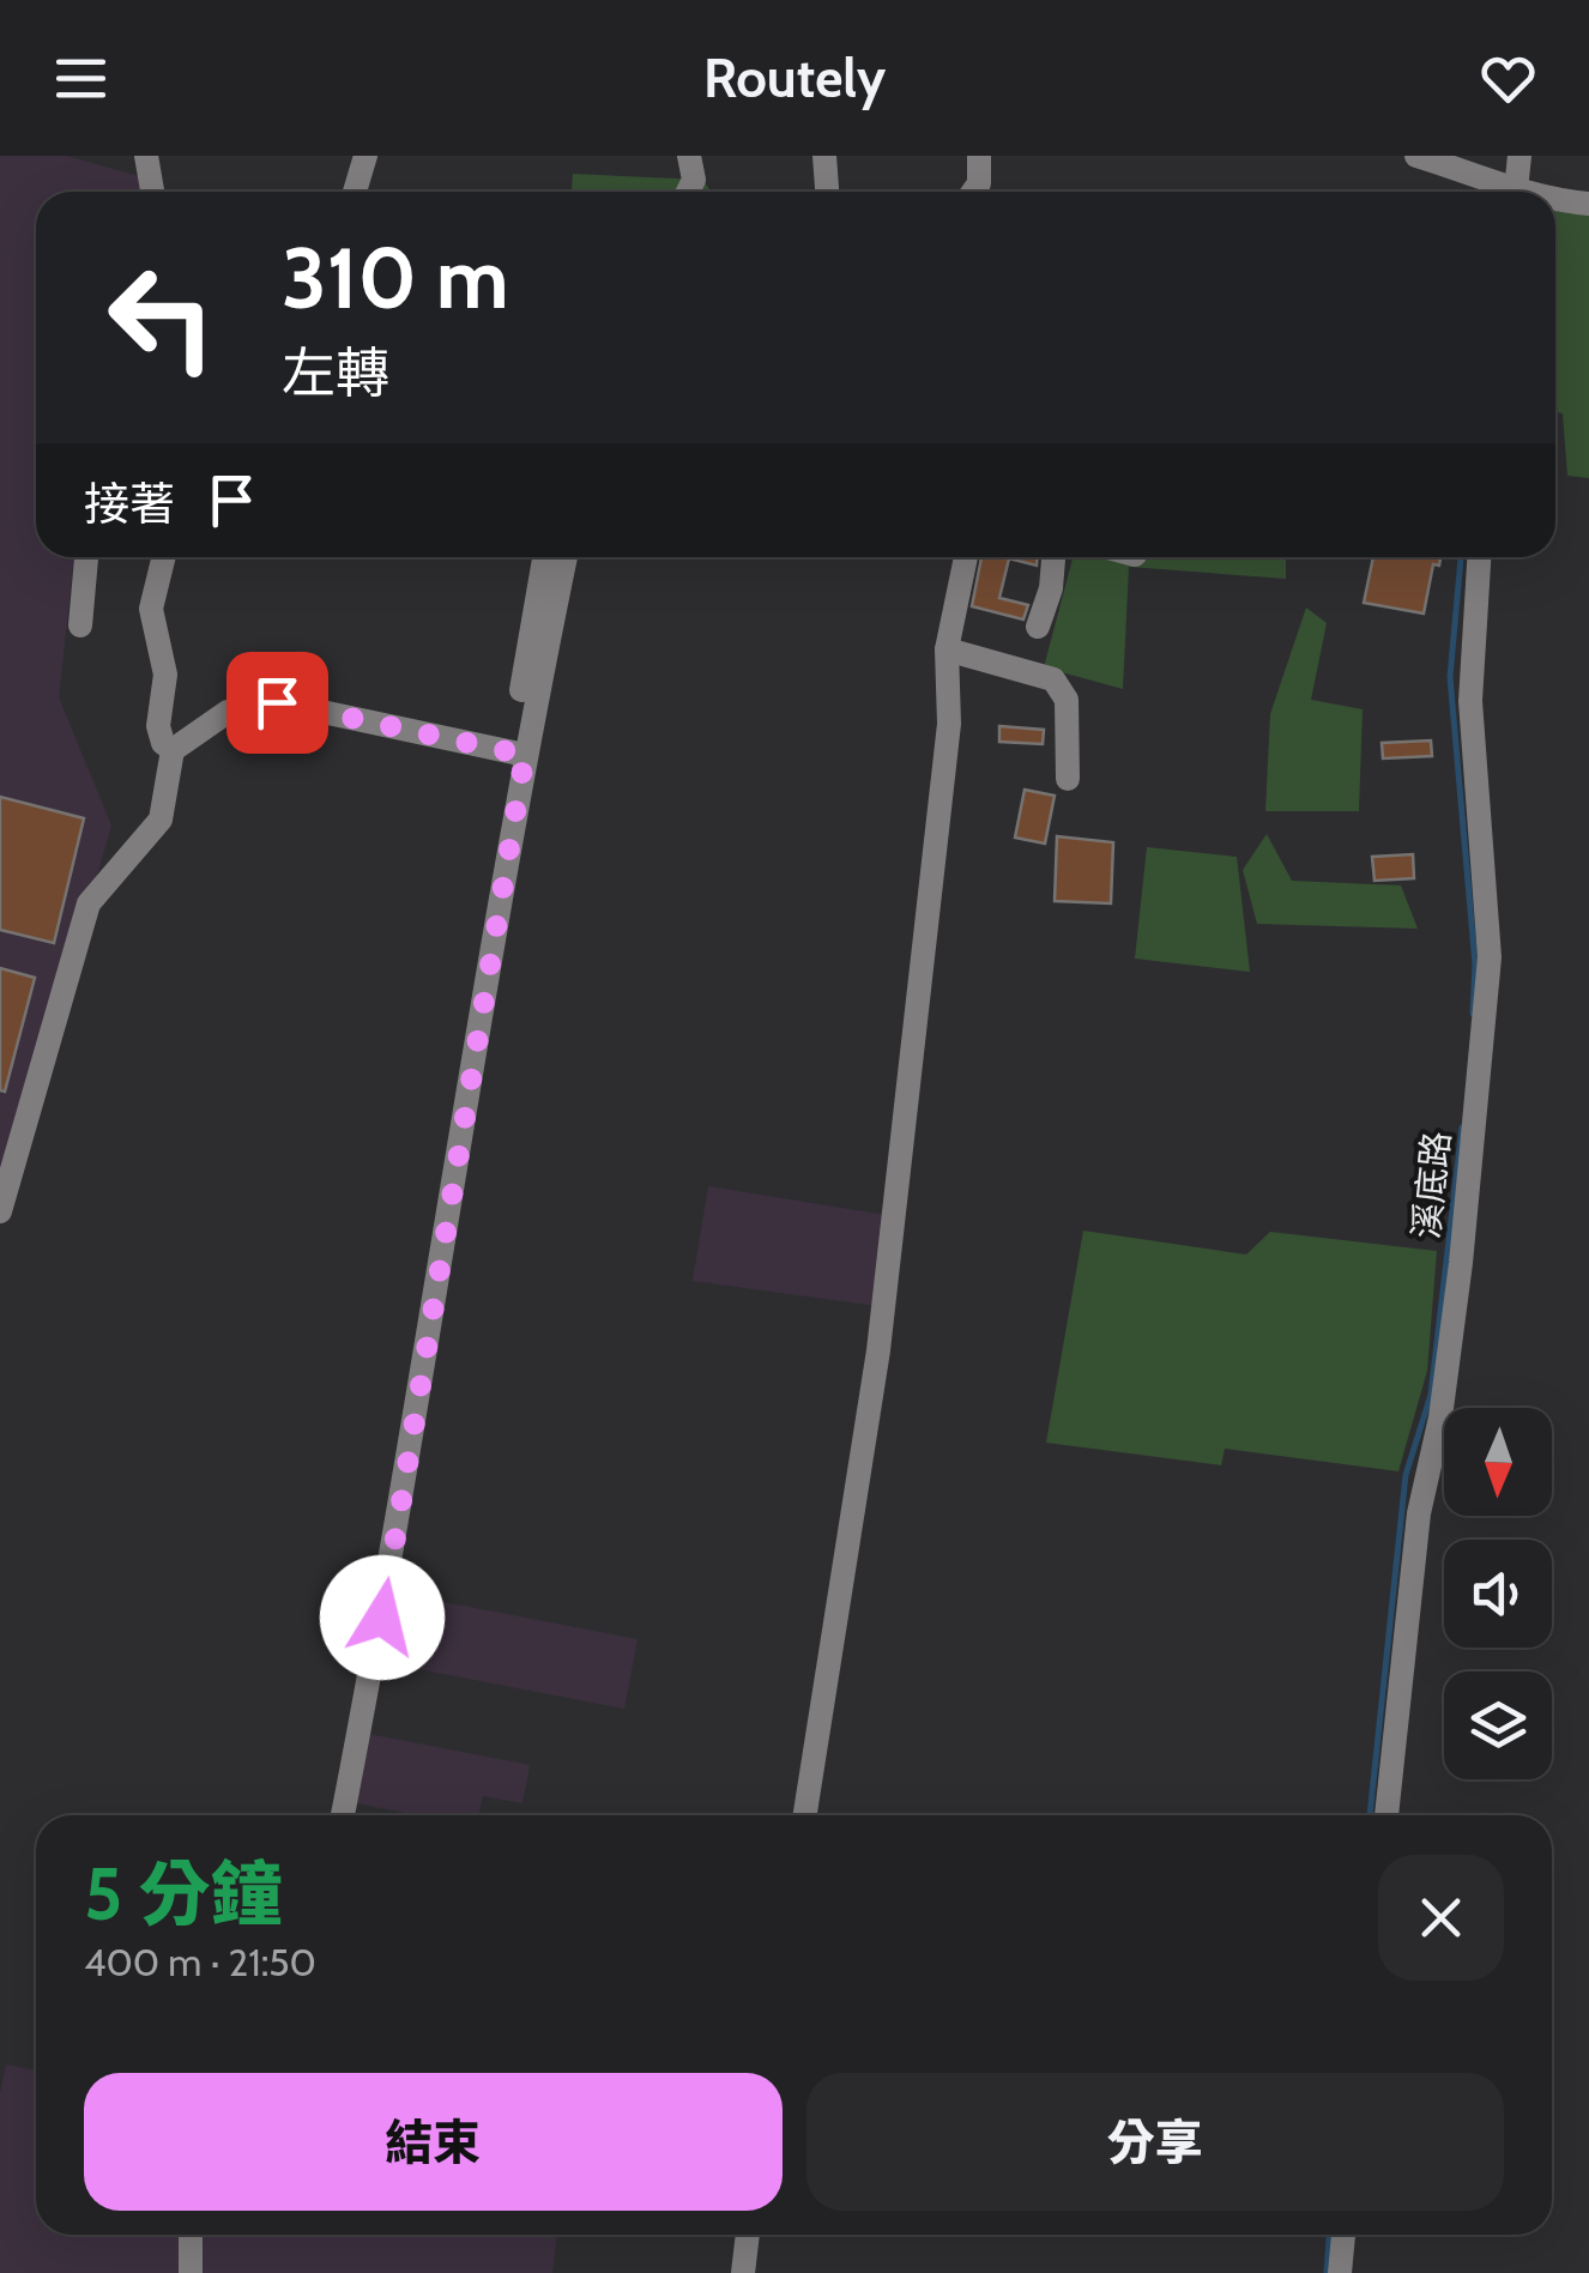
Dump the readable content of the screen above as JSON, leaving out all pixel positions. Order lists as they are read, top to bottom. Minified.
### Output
{"streets":{"street":["溪底路"]},"north":"bottom","page":{"header":"Routely","turn":["310 m","左轉"],"then":"接著","heading":["5 分鐘","400 m · 21:50"],"buttons":["結束","分享"]}}
